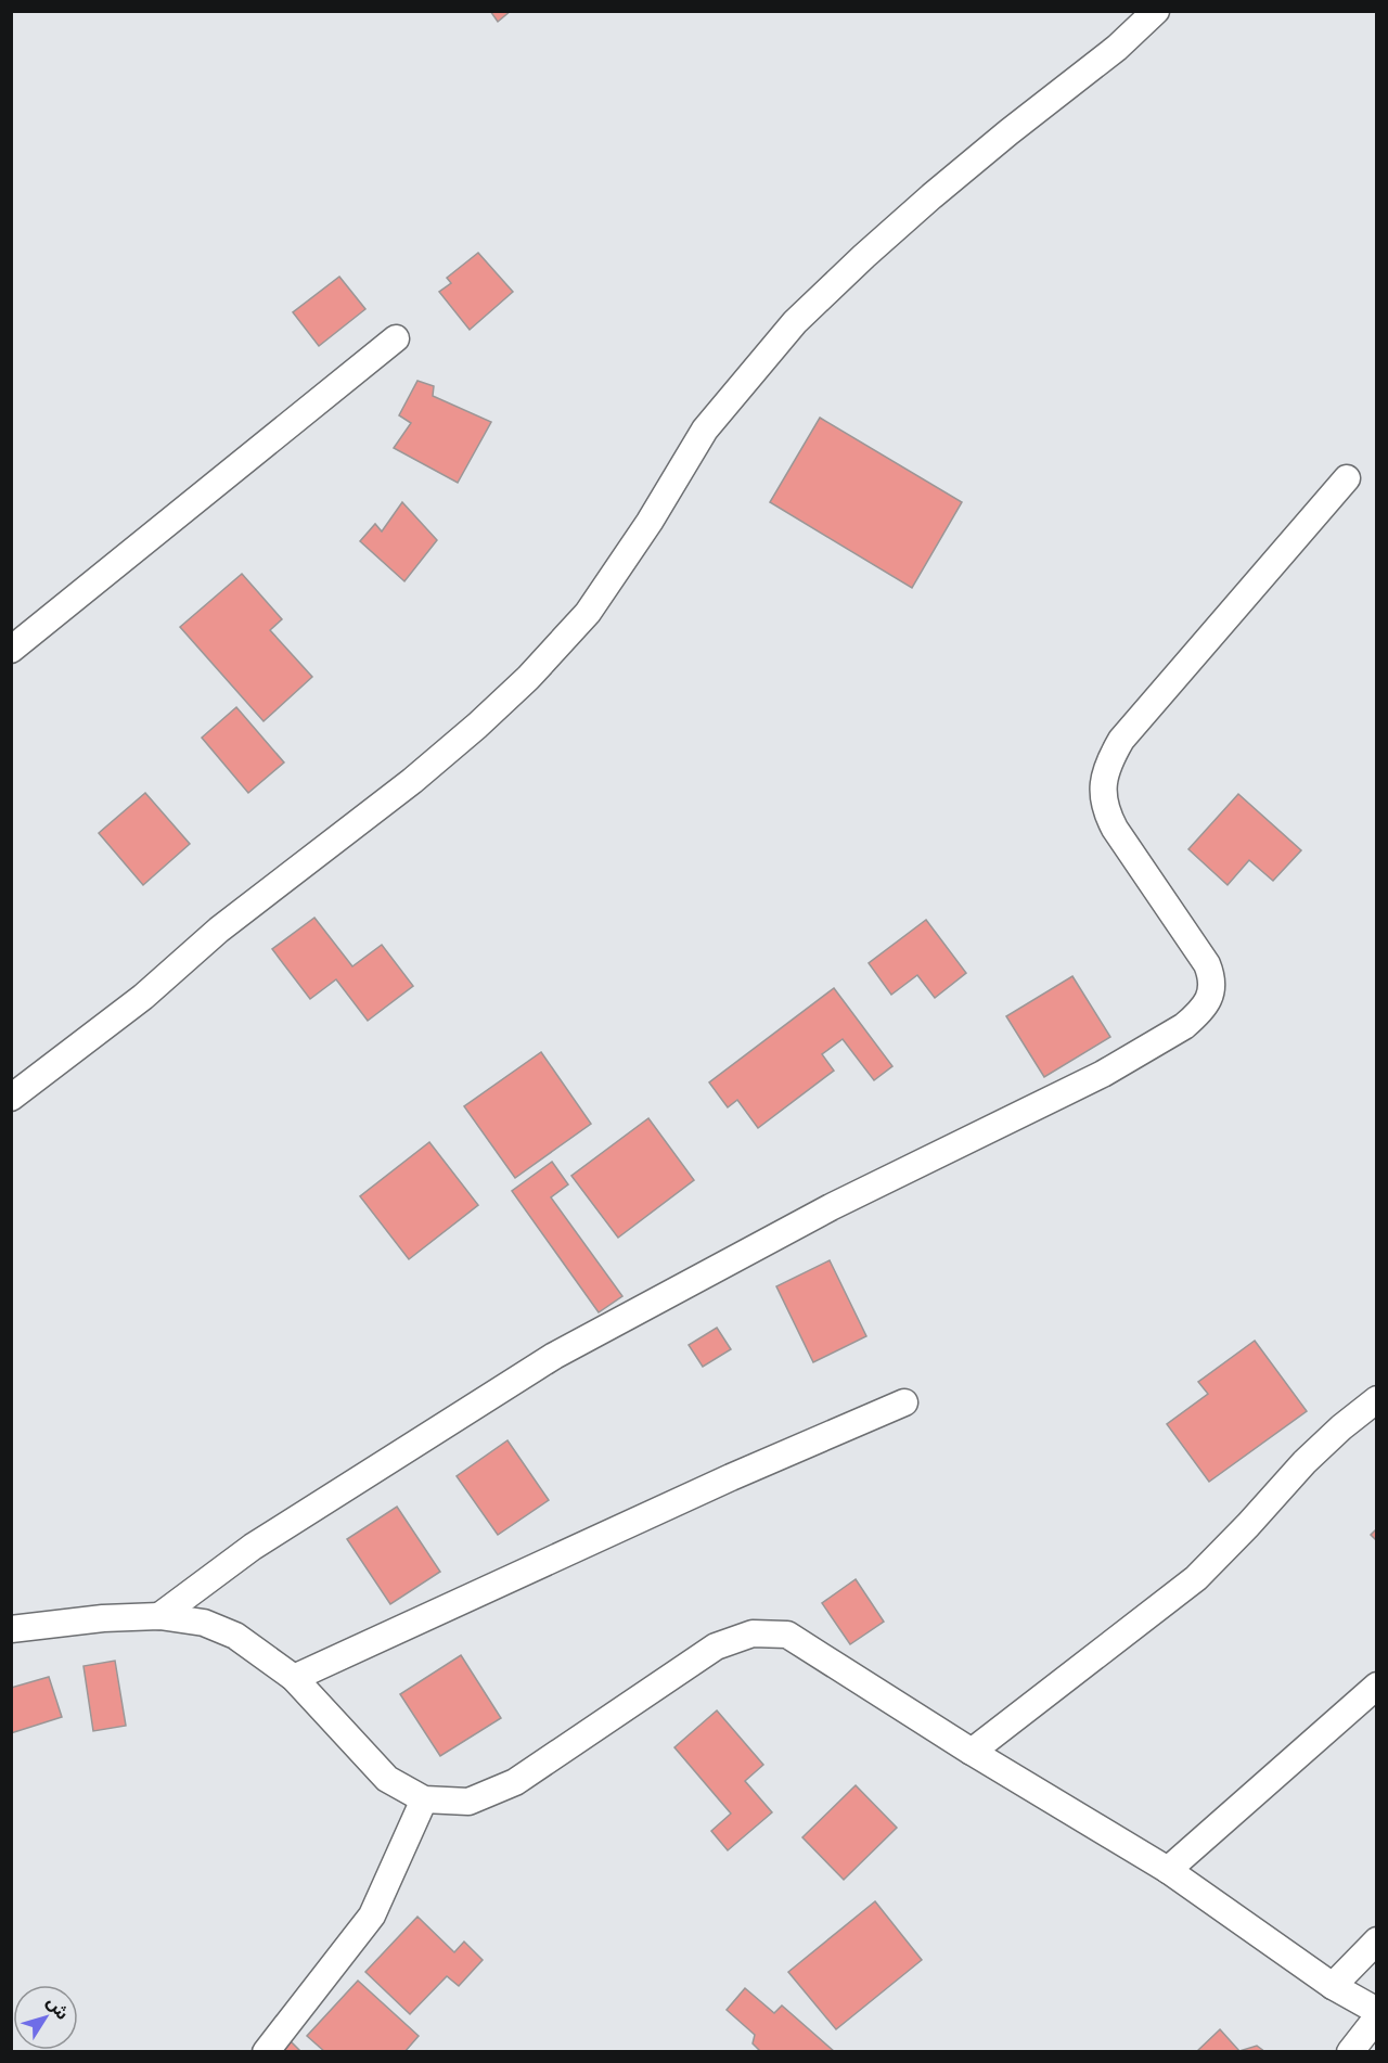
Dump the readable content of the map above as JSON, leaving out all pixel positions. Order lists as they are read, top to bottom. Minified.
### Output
{"north":"top right"}
